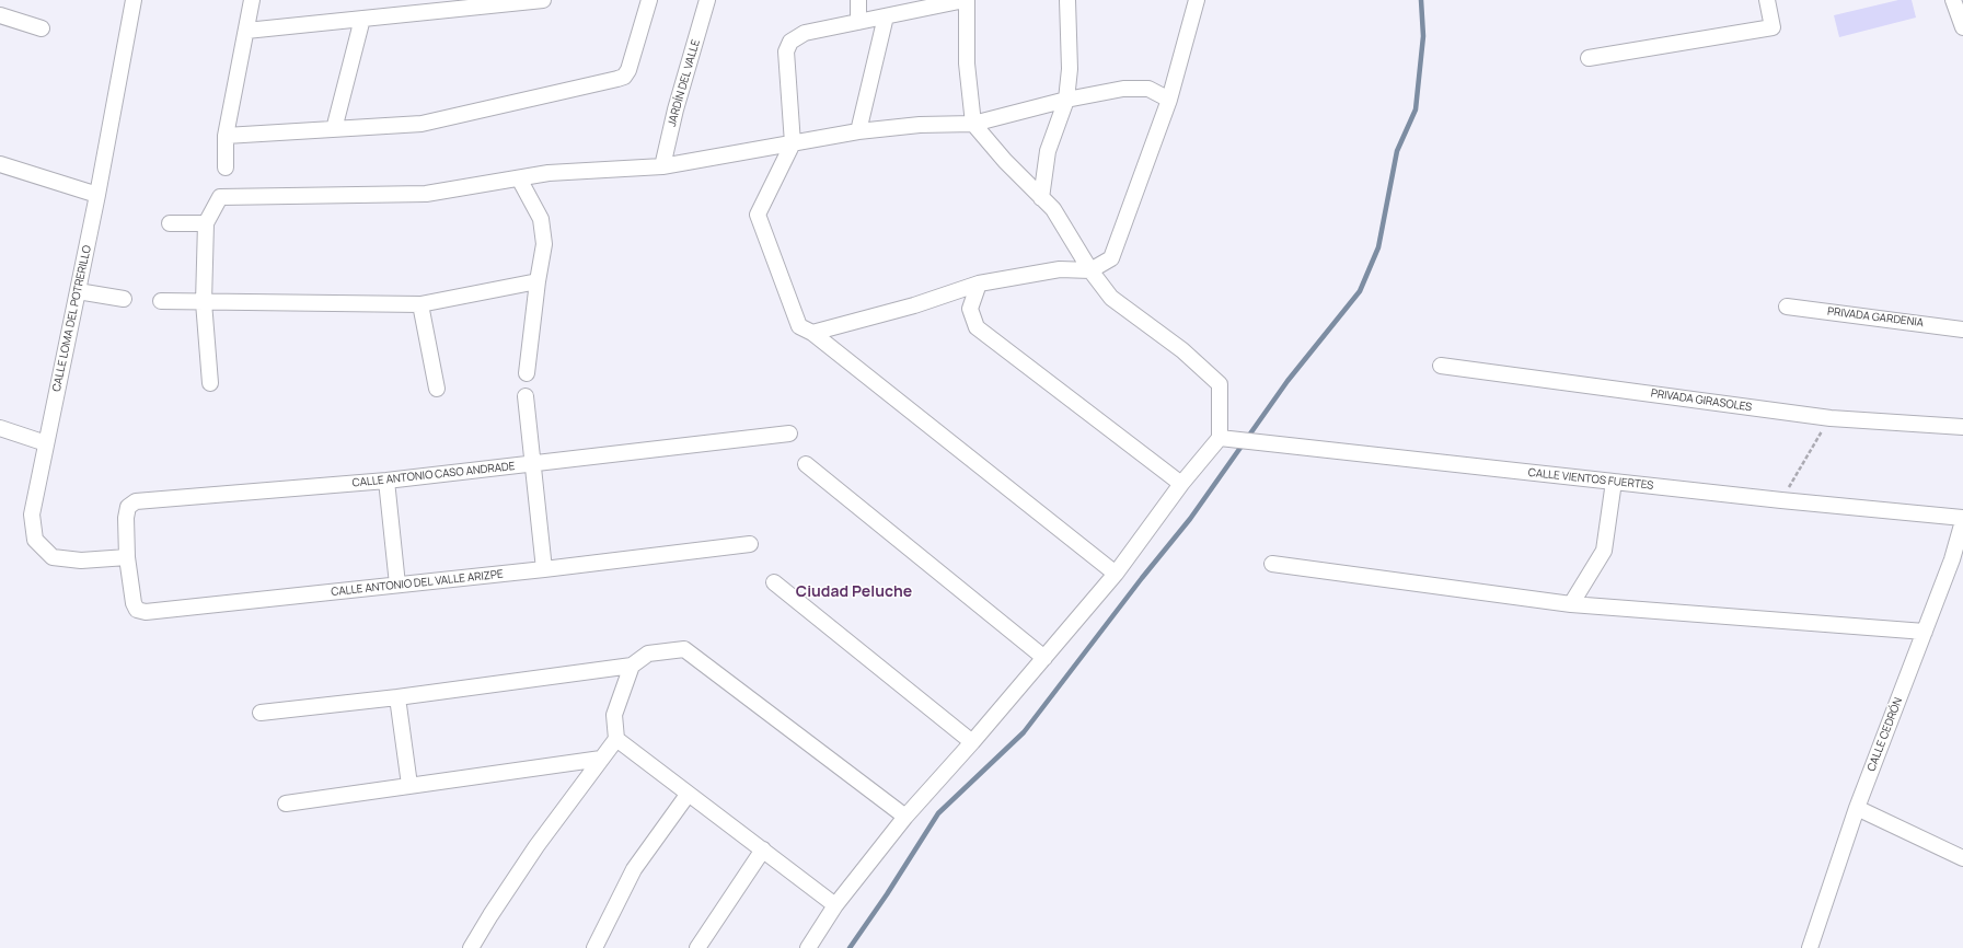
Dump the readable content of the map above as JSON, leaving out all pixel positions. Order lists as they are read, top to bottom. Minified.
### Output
{"streets":{"street":["JARDÍN DEL VALLE","PRIVADA GARDENIA","CALLE LOMA DEL POTRERILLO","PRIVADA GIRASOLES","CALLE ANTONIO CASO ANDRADE","CALLE VIENTOS FUERTES","CALLE ANTONIO DEL VALLE ARIZPE","CALLE CEDRÓN"]},"crossings":[["CALLE LOMA DEL POTRERILLO","CALLE ANTONIO CASO ANDRADE"],["CALLE LOMA DEL POTRERILLO","CALLE ANTONIO DEL VALLE ARIZPE"],["CALLE ANTONIO CASO ANDRADE","CALLE ANTONIO DEL VALLE ARIZPE"]],"districts":["Ciudad Peluche"]}
